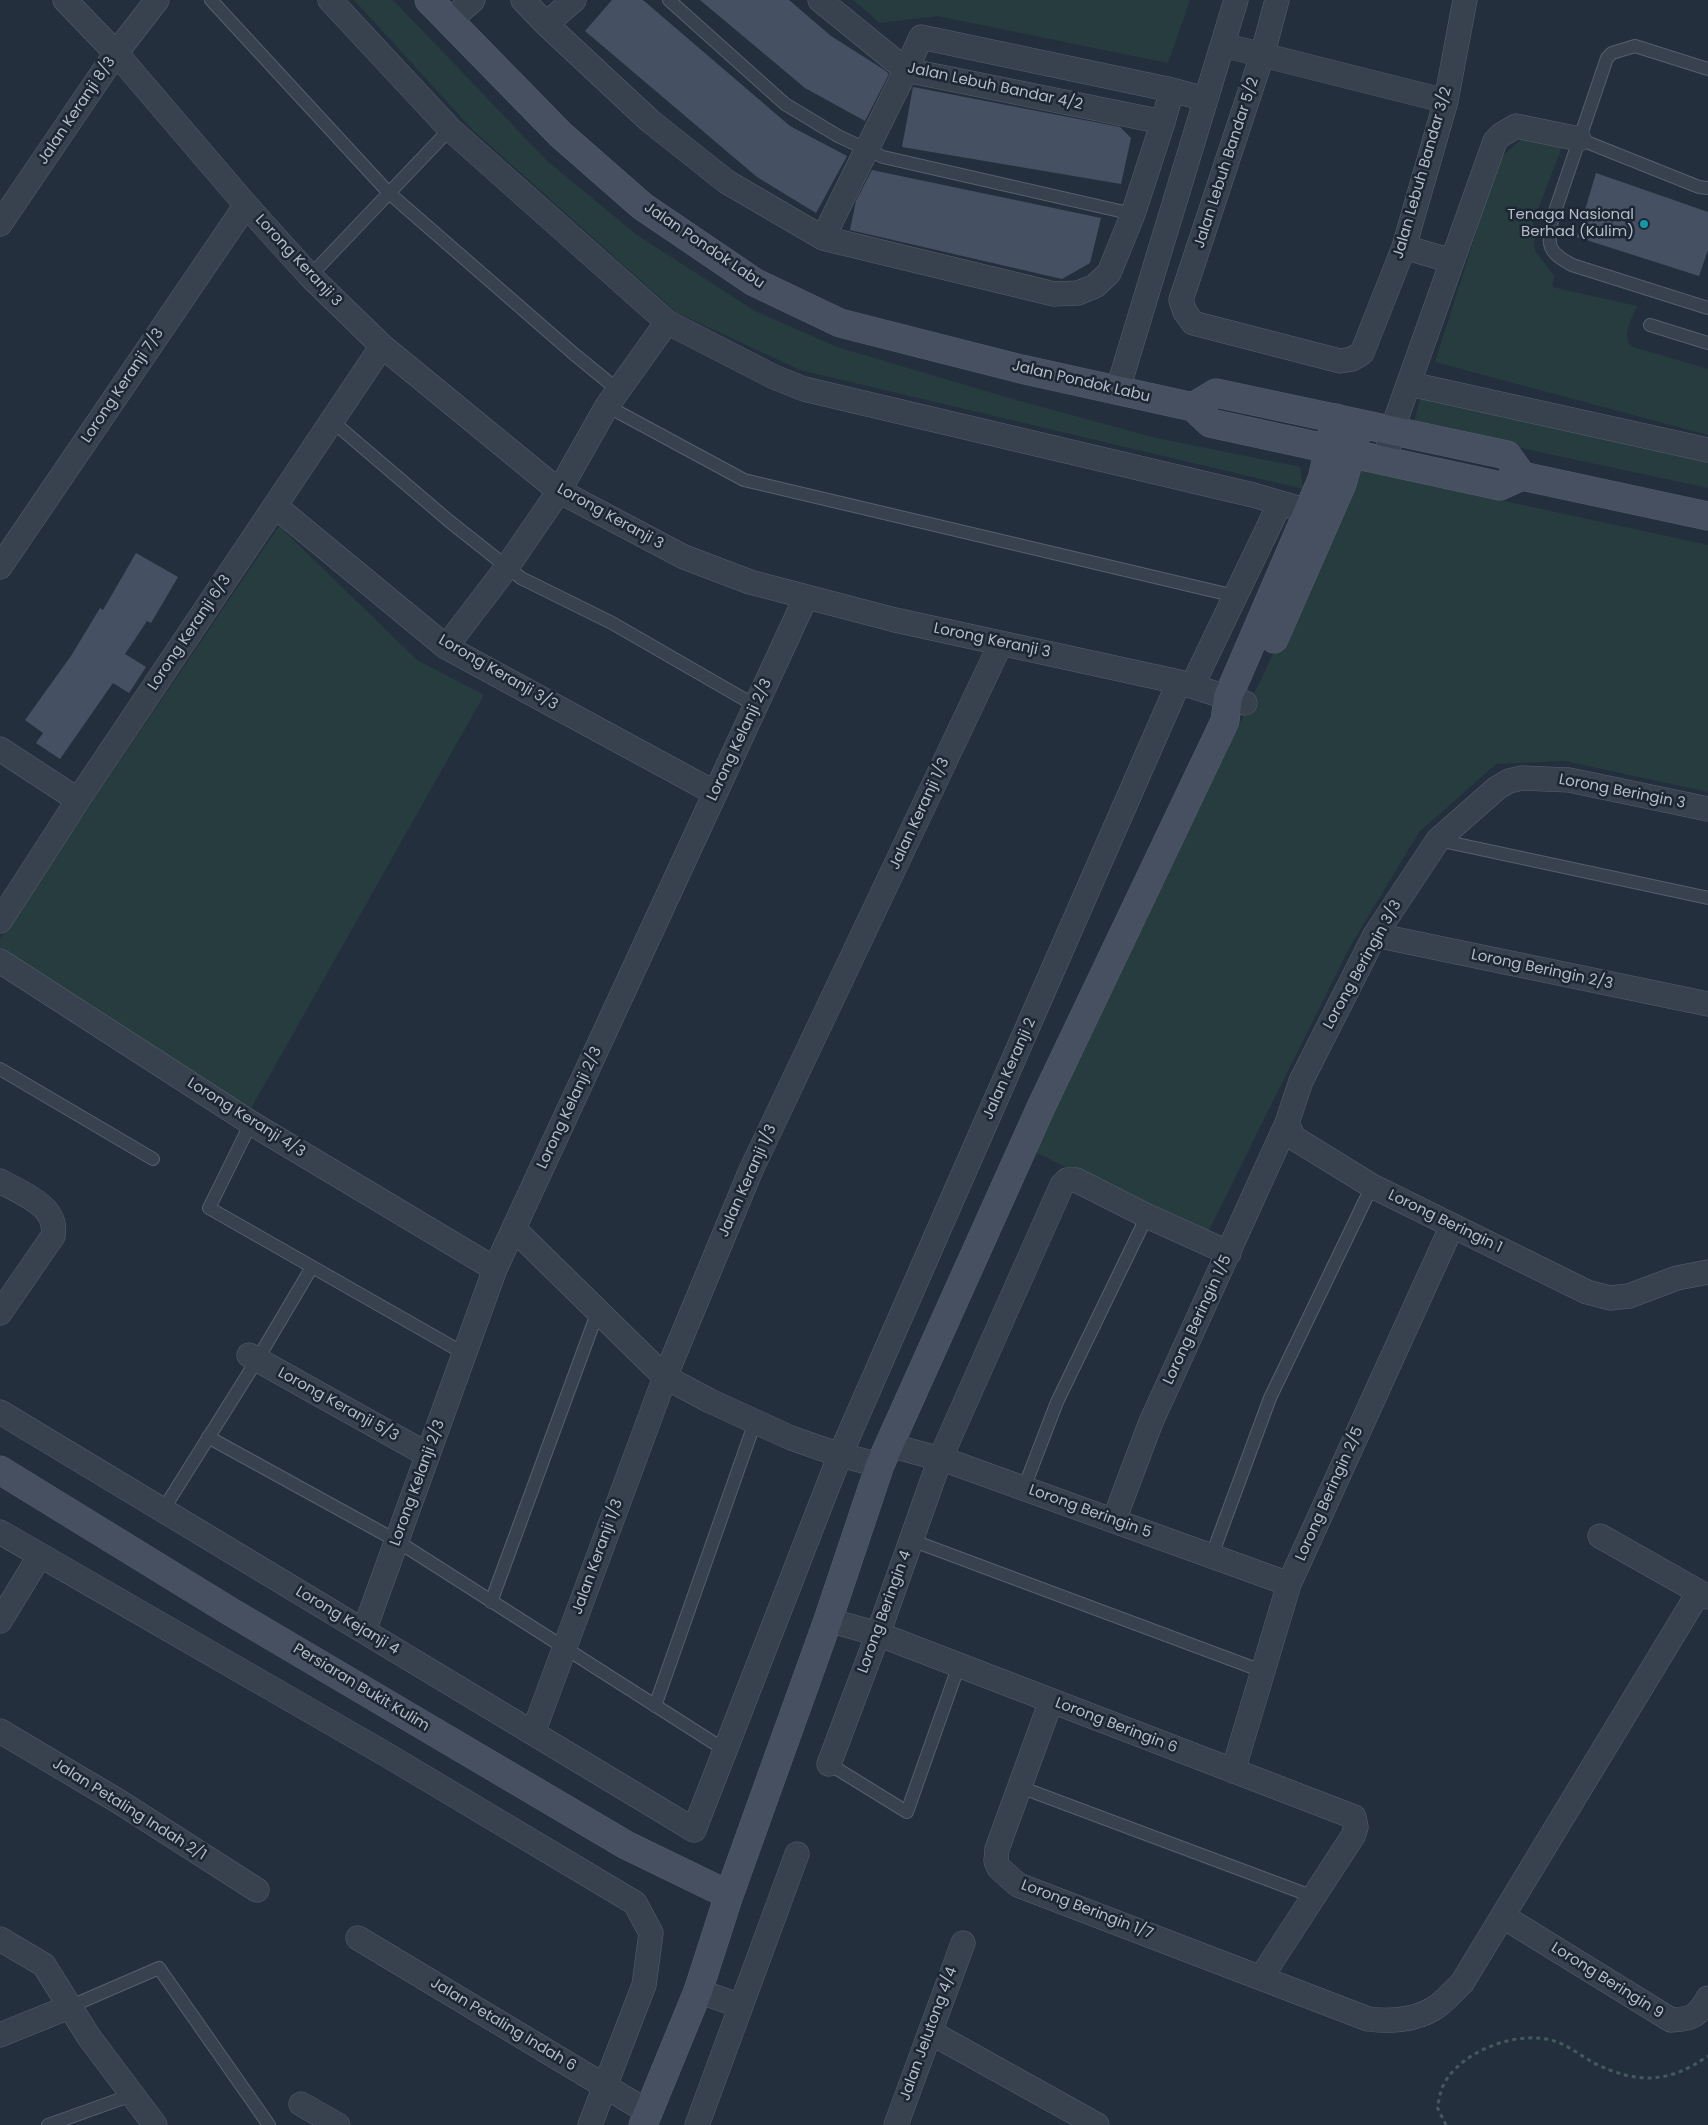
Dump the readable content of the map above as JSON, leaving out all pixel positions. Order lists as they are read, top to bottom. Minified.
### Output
{"streets":{"street":["Jalan Lebuh Bandar 4/2","Jalan Keranji 8/3","Jalan Lebuh Bandar 5/2","Jalan Lebuh Bandar 3/2","Jalan Pondok Labu","Lorong Keranji 3","Lorong Keranji 7/3","Lorong Keranji 6/3","Lorong Keranji 3/3","Lorong Kelanji 2/3","Lorong Beringin 3","Jalan Keranji 1/3","Lorong Beringin 3/3","Lorong Beringin 2/3","Jalan Keranji 2","Lorong Keranji 4/3","Lorong Beringin 1","Lorong Beringin 1/5","Lorong Keranji 5/3","Lorong Beringin 2/5","Lorong Beringin 5","Lorong Beringin 4","Lorong Kejanji 4","Persiaran Bukit Kulim","Lorong Beringin 6","Jalan Petaling Indah 2/1","Lorong Beringin 1/7","Lorong Beringin 9","Jalan Petaling Indah 6","Jalan Jelutong 4/4"]},"crossings":[["Jalan Keranji 8/3","Lorong Keranji 3"],["Jalan Lebuh Bandar 5/2","Jalan Lebuh Bandar 3/2"],["Lorong Keranji 3","Lorong Keranji 7/3"],["Lorong Keranji 3","Lorong Keranji 6/3"],["Lorong Keranji 3","Lorong Kelanji 2/3"],["Lorong Keranji 3","Jalan Keranji 1/3"],["Lorong Keranji 3","Jalan Keranji 2"],["Lorong Keranji 6/3","Lorong Keranji 3/3"],["Lorong Keranji 3/3","Lorong Kelanji 2/3"],["Lorong Kelanji 2/3","Lorong Keranji 4/3"],["Lorong Kelanji 2/3","Lorong Keranji 5/3"],["Lorong Kelanji 2/3","Lorong Beringin 5"],["Lorong Kelanji 2/3","Lorong Kejanji 4"],["Lorong Beringin 3","Lorong Beringin 3/3"],["Jalan Keranji 1/3","Lorong Beringin 5"],["Jalan Keranji 1/3","Lorong Kejanji 4"],["Lorong Beringin 3/3","Lorong Beringin 2/3"],["Lorong Beringin 3/3","Lorong Beringin 1"],["Lorong Beringin 3/3","Lorong Beringin 1/5"],["Jalan Keranji 2","Lorong Beringin 5"],["Jalan Keranji 2","Lorong Kejanji 4"],["Lorong Beringin 1","Lorong Beringin 1/5"],["Lorong Beringin 1","Lorong Beringin 2/5"],["Lorong Beringin 1/5","Lorong Beringin 5"],["Lorong Beringin 1/5","Lorong Beringin 4"],["Lorong Beringin 2/5","Lorong Beringin 5"],["Lorong Beringin 2/5","Lorong Beringin 6"],["Lorong Beringin 5","Lorong Beringin 4"],["Lorong Beringin 4","Lorong Beringin 6"],["Lorong Beringin 6","Lorong Beringin 1/7"],["Lorong Beringin 1/7","Lorong Beringin 9"]],"places":["Tenaga Nasional Berhad (Kulim)"]}
